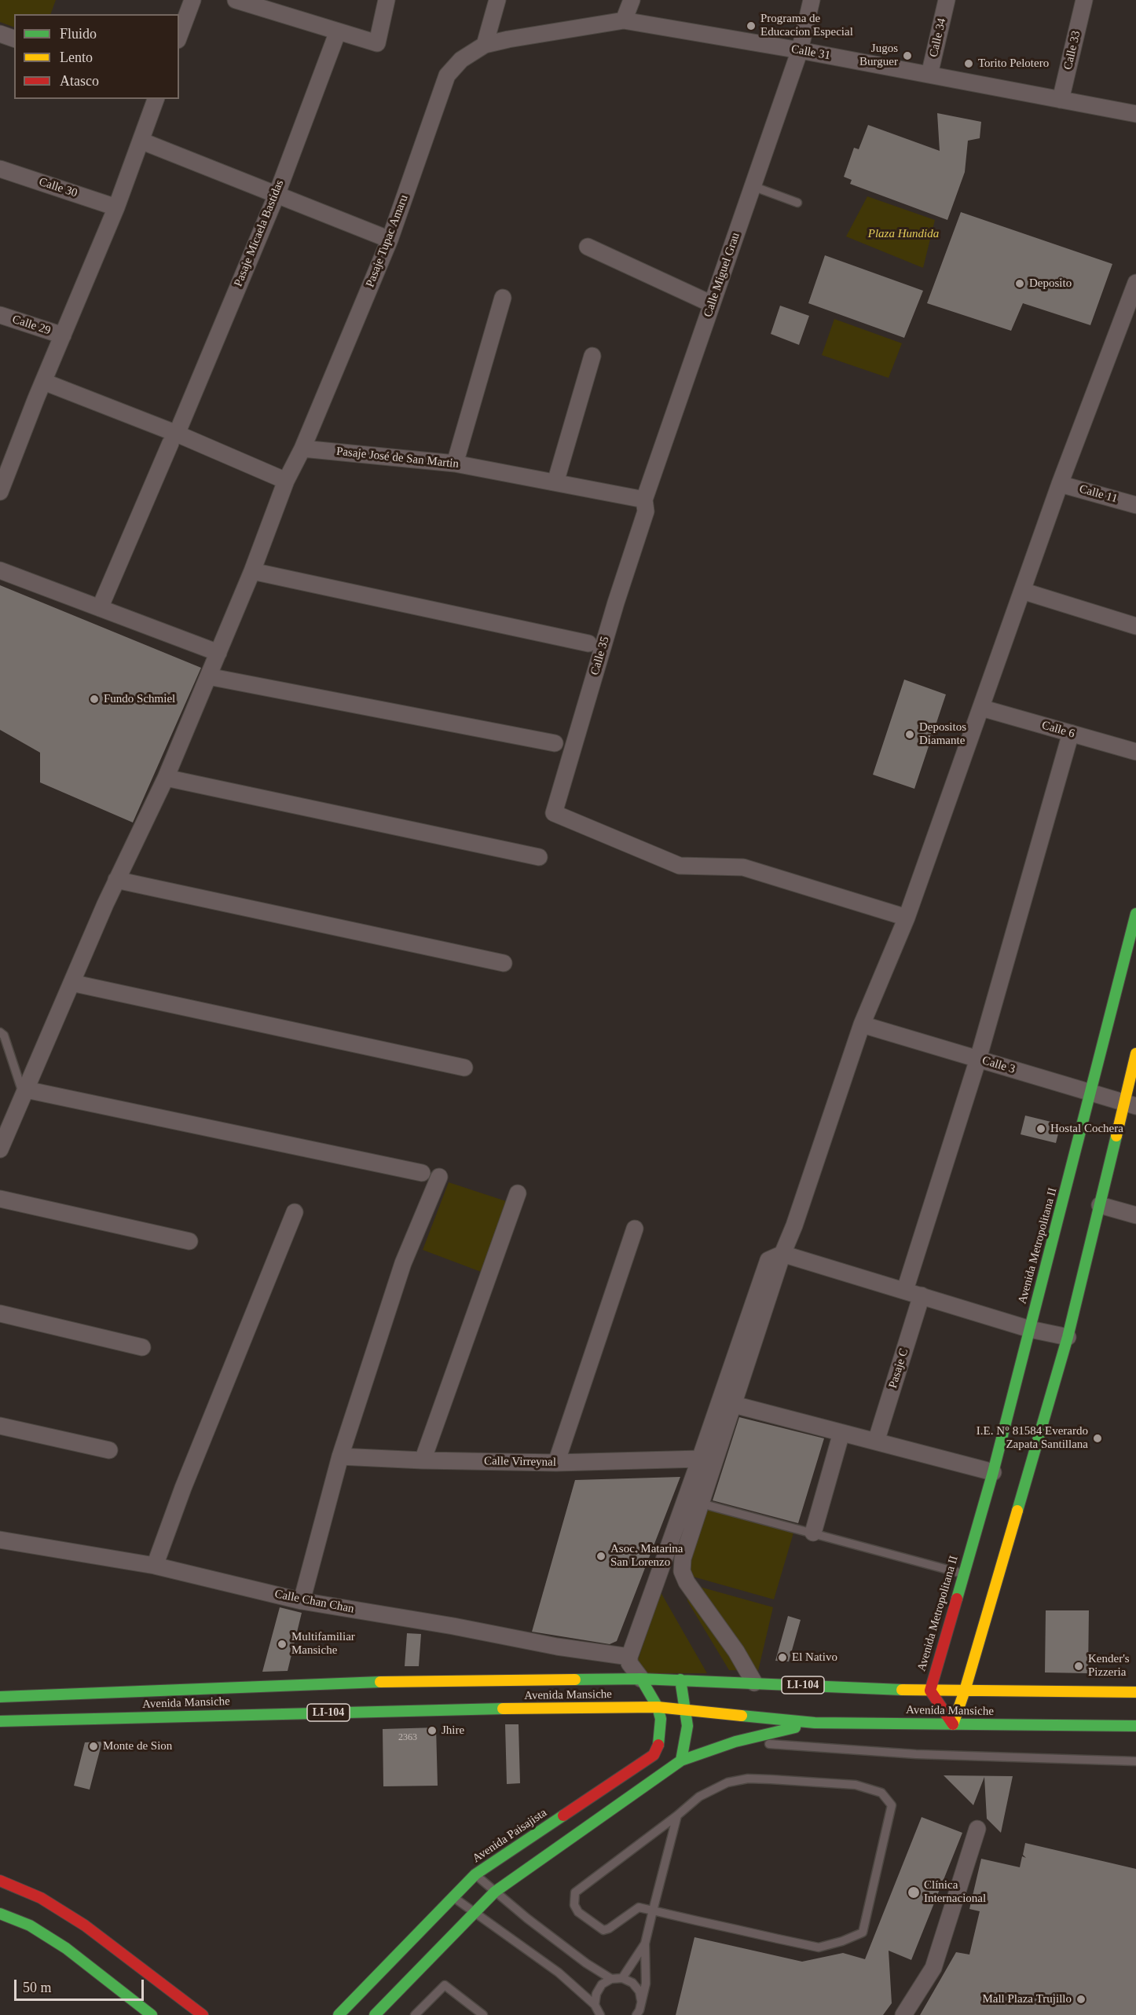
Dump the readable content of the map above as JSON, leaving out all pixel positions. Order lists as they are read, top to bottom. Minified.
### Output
{"streets":{"main road":["Avenida Metropolitana II","LI-104","Avenida Mansiche","Avenida Paisajista"],"street":["Calle 34","Calle 33","Calle 31","Calle 30","Pasaje Micaela Bastidas","Pasaje Tupac Amaru","Calle Miguel Grau","Calle 29","Pasaje José de San Martin","Calle 11","Calle 35","Calle 6","Calle 3","Pasaje C","Calle Virreynal","Calle Chan Chan"]},"crossings":[["Calle 34","Calle 31"],["Calle 33","Calle 31"],["Calle 31","Pasaje Tupac Amaru"],["Calle 31","Calle Miguel Grau"],["Pasaje Tupac Amaru","Pasaje José de San Martin"],["Calle Miguel Grau","Pasaje José de San Martin"],["Calle Miguel Grau","Calle 35"],["Pasaje José de San Martin","Calle 35"],["Calle 3","Avenida Metropolitana II"],["Avenida Metropolitana II","Avenida Mansiche"],["Avenida Mansiche","Avenida Paisajista"]],"parks":["Plaza Hundida"],"places":["Programa de Educacion Especial","Jugos Burguer","Torito Pelotero","Deposito","Fundo Schmiel","Depositos Diamante","Hostal Cochera","I.E. N° 81584 Everardo Zapata Santillana","Asoc. Matarina San Lorenzo","Multifamiliar Mansiche","El Nativo","Kender's Pizzeria","Jhire","Monte de Sion","Clínica Internacional","Mall Plaza Trujillo"],"house_numbers":["2363"],"legend":["Fluido","Lento","Atasco"],"scale_bar":"50 m"}
